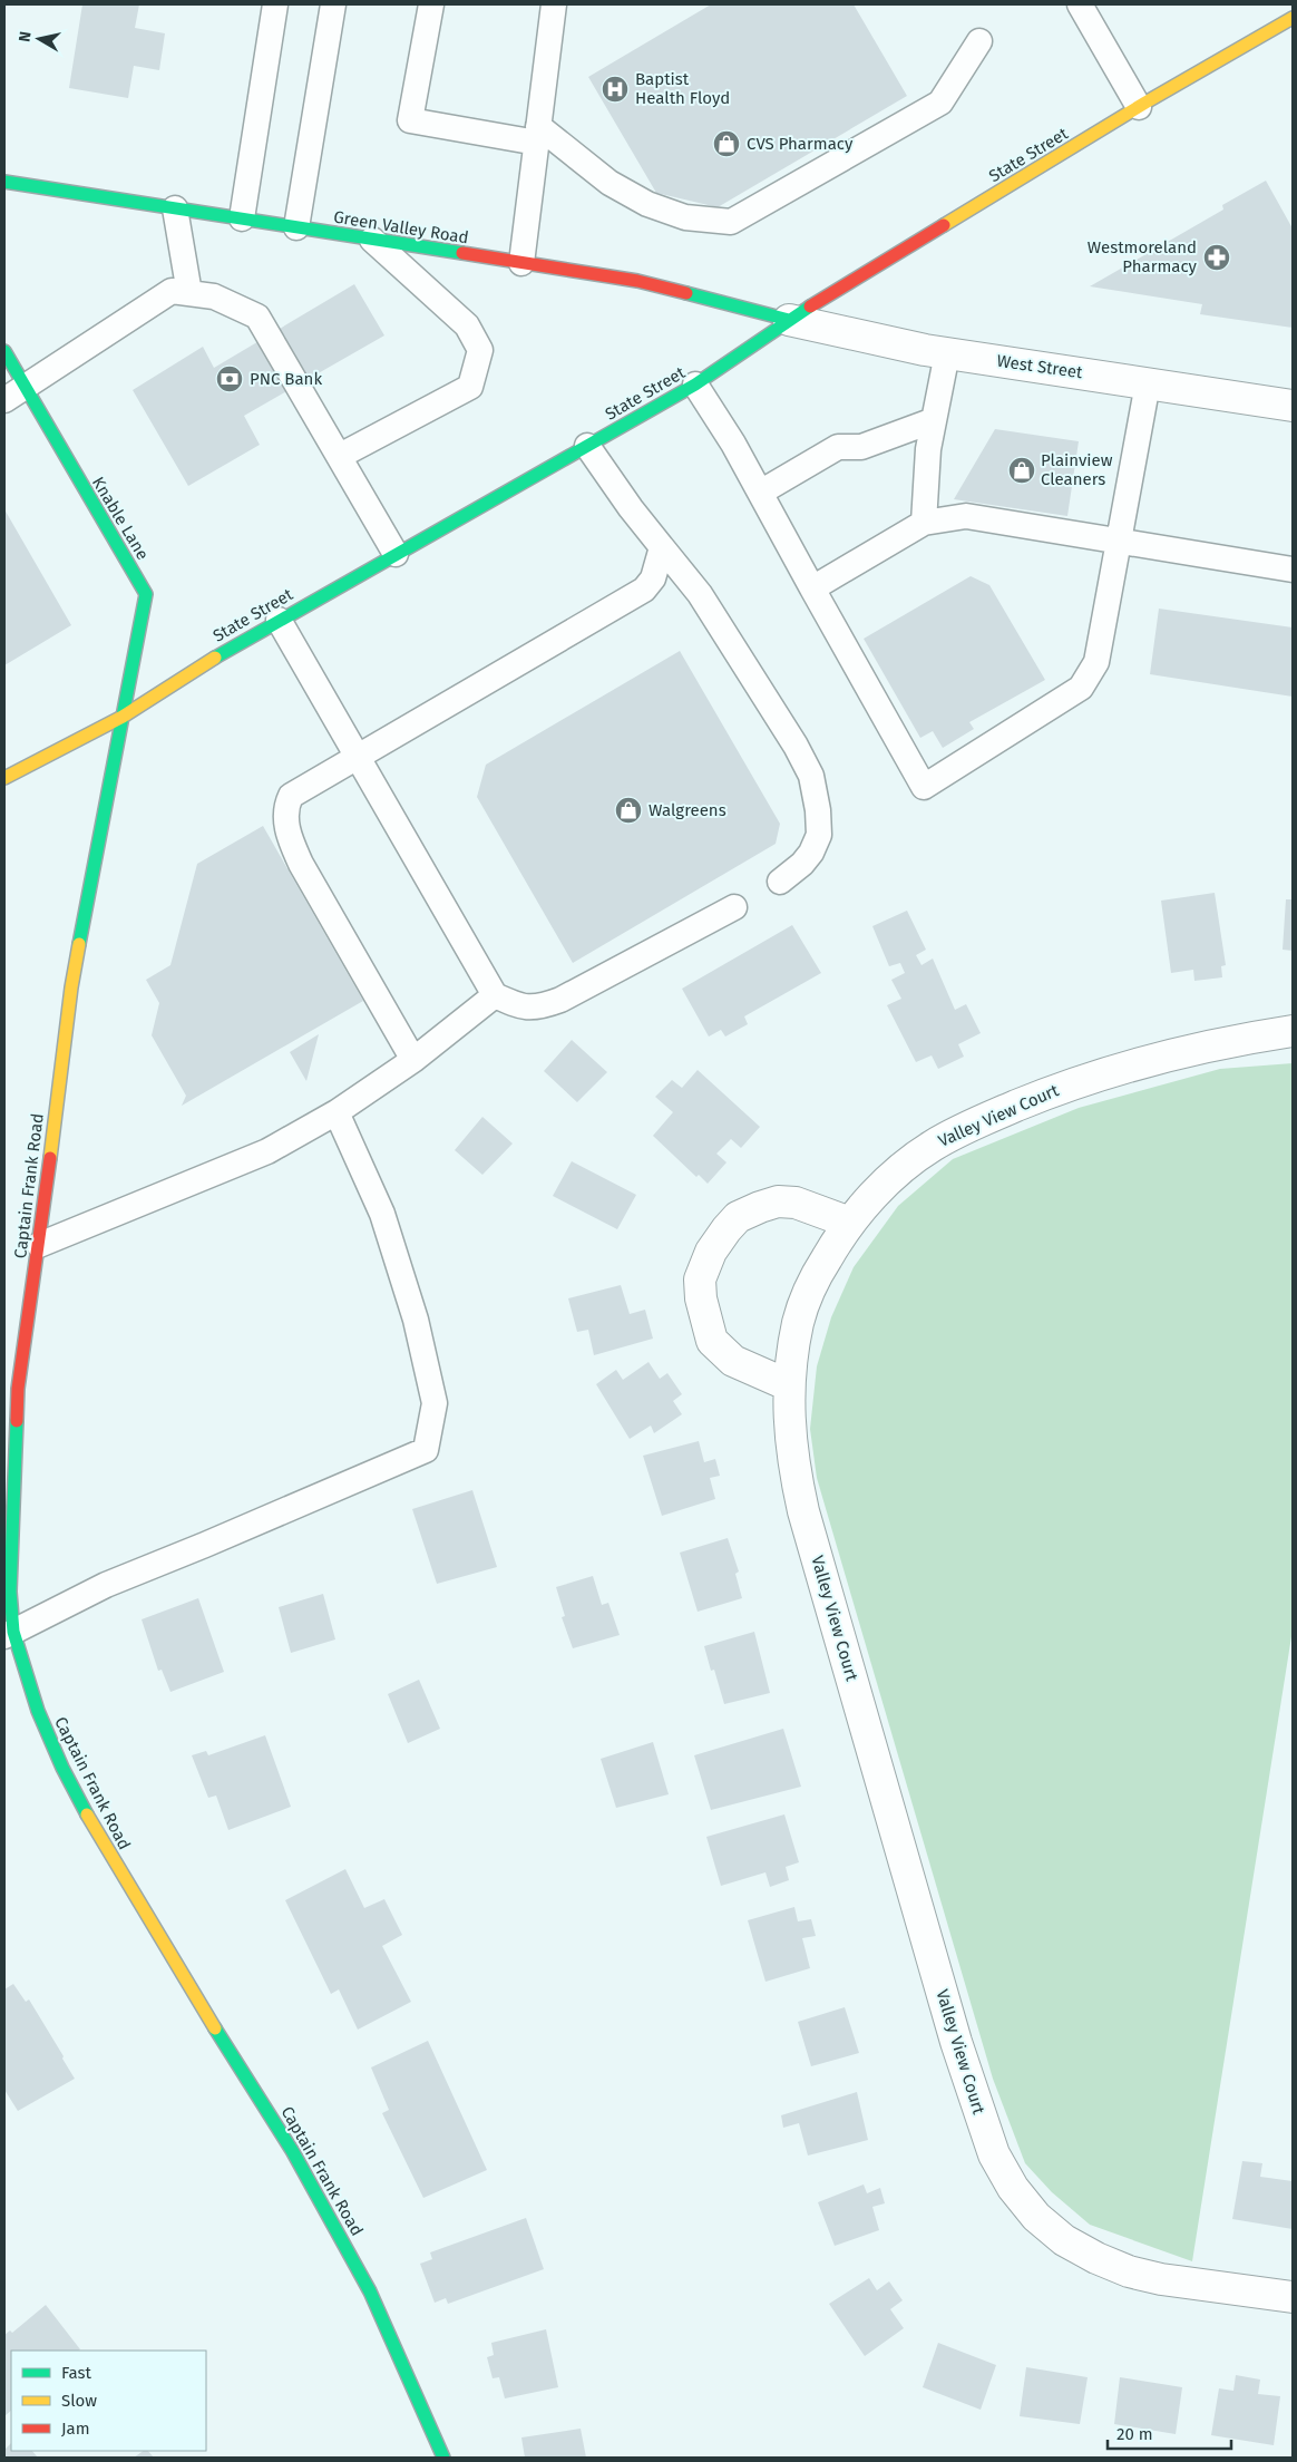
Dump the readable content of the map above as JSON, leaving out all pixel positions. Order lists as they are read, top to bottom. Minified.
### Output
{"streets":{"street":["State Street","Green Valley Road","West Street","Knable Lane","Valley View Court","Captain Frank Road"]},"crossings":[["State Street","Green Valley Road"],["State Street","West Street"],["State Street","Knable Lane"],["State Street","Captain Frank Road"],["Green Valley Road","West Street"],["Knable Lane","Captain Frank Road"]],"places":{"hospital":["Baptist Health Floyd"],"shop":["CVS Pharmacy","Plainview Cleaners","Walgreens"],"pharmacy":["Westmoreland Pharmacy"],"bank":["PNC Bank"]},"legend":["Fast","Slow","Jam"],"scale_bar":"20 m","north":"left"}
